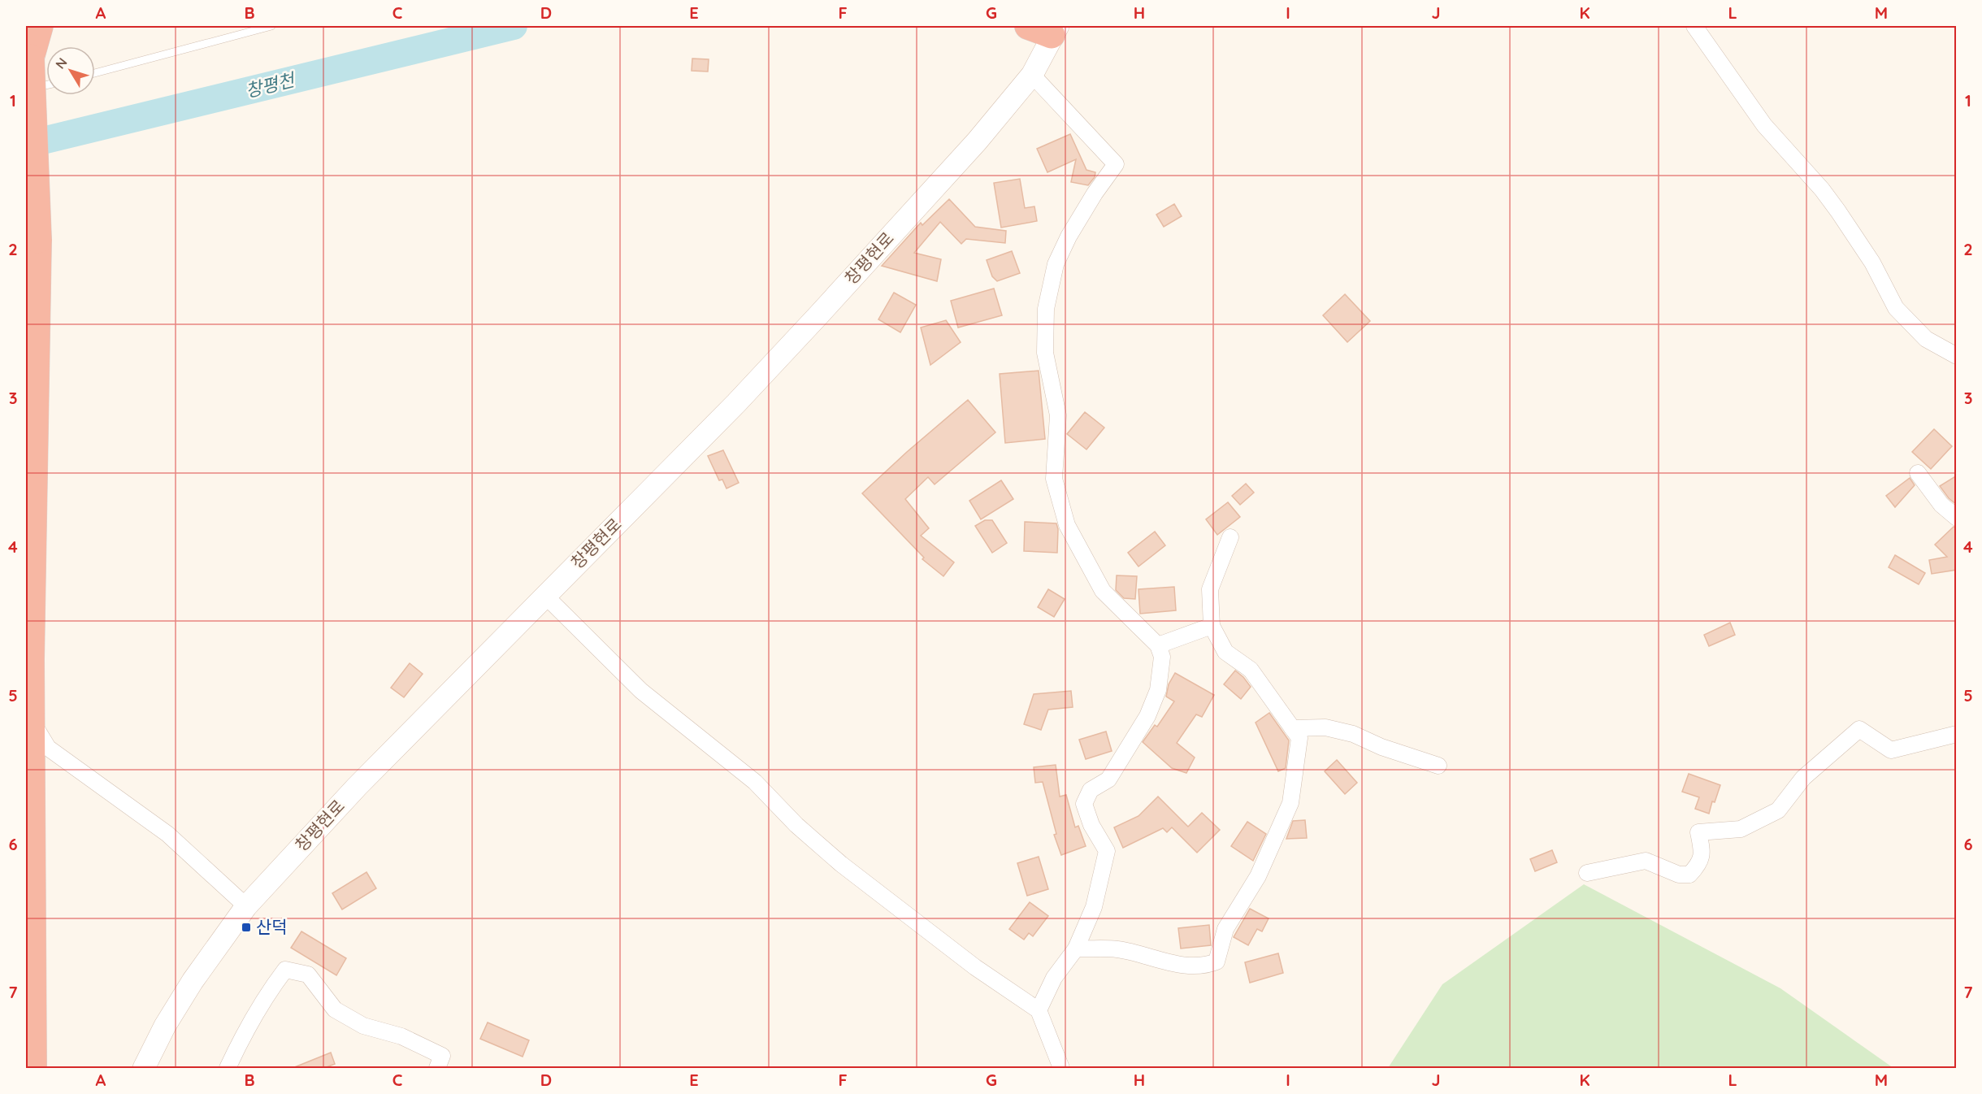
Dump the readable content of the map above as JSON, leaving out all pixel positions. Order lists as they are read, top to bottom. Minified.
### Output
{"streets":{"main road":["창평현로"]},"water":["창평천"],"places":{"transit":["산덕"]},"north":"top left","grid":{"columns":["A","B","C","D","E","F","G","H","I","J","K","L","M"],"rows":["1","2","3","4","5","6","7"]}}
